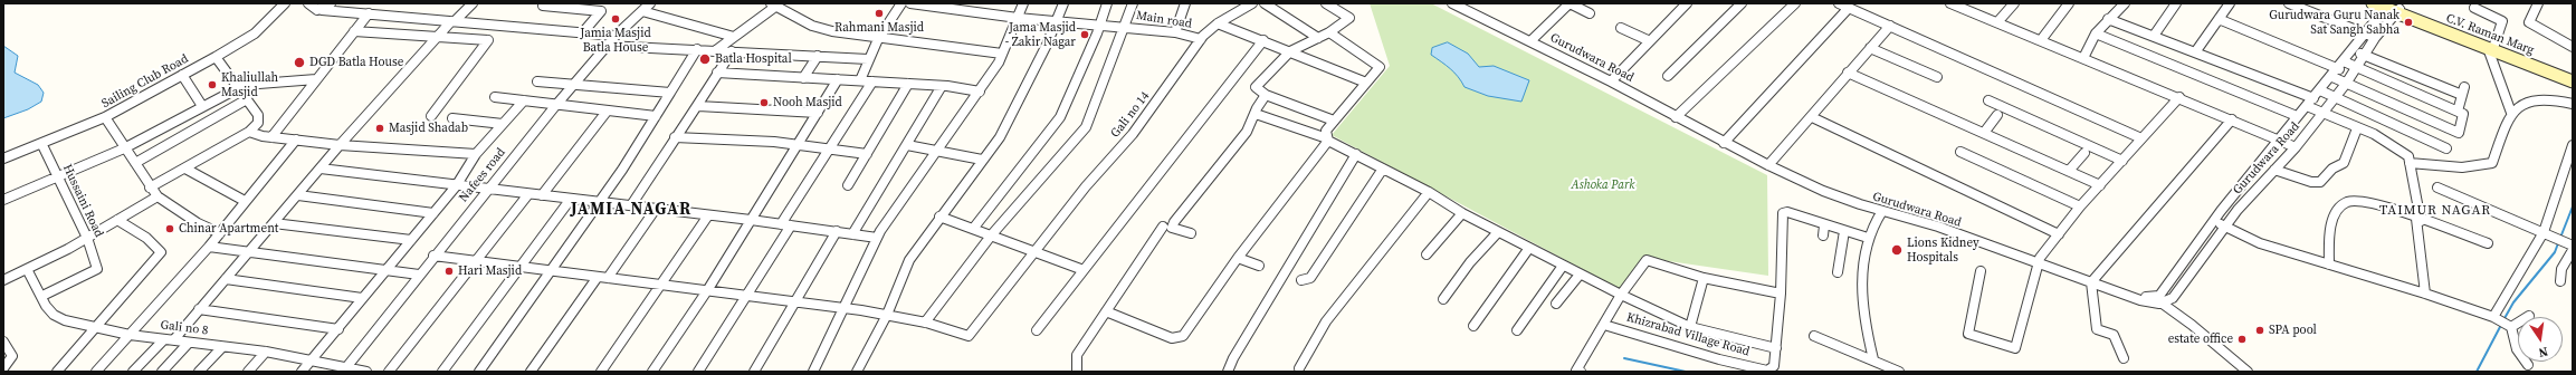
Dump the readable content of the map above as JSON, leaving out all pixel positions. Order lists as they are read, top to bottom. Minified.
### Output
{"streets":{"main road":["C.V. Raman Marg"],"street":["Main road","Gurudwara Road","Sailing Club Road","Gali no 14","Nafees road","Hussaini Road","Gali no 8","Khizrabad Village Road"]},"crossings":[["Main road","Gali no 14"],["C.V. Raman Marg","Gurudwara Road"],["Sailing Club Road","Hussaini Road"],["Nafees road","Gali no 8"],["Hussaini Road","Gali no 8"]],"districts":["JAMIA NAGAR","TAIMUR NAGAR"],"parks":["Ashoka Park"],"places":["Rahmani Masjid","Jamia Masjid Batla House","Gurudwara Guru Nanak Sat Sangh Sabha","Jama Masjid - Zakir Nagar","Batla Hospital","DGD Batla House","Khaliullah Masjid","Nooh Masjid","Masjid Shadab","Chinar Apartment","Lions Kidney Hospitals","Hari Masjid","SPA pool","estate office"],"north":"bottom"}
